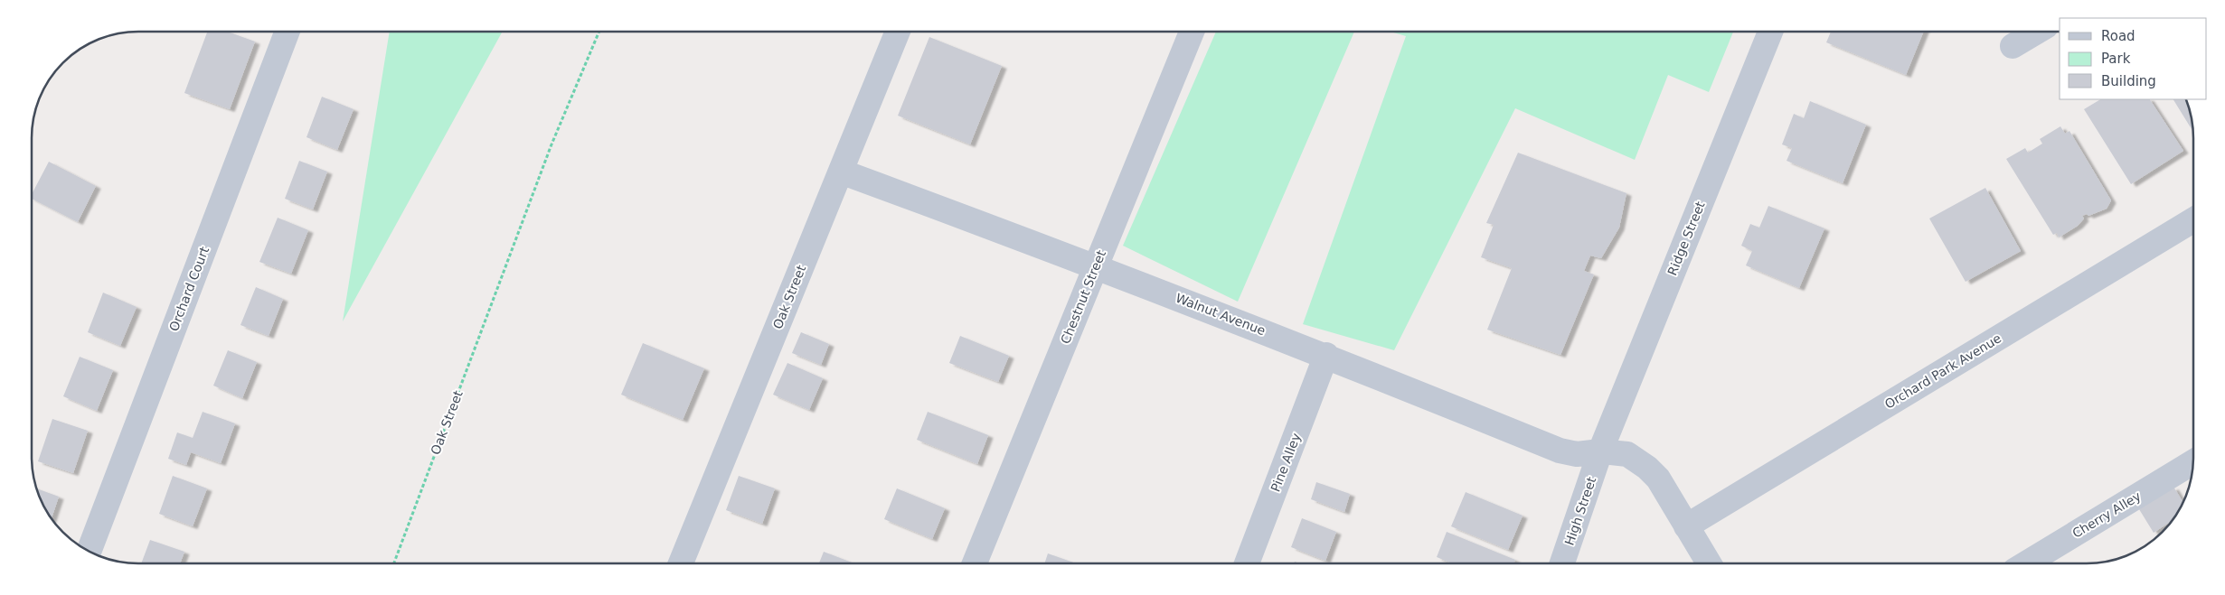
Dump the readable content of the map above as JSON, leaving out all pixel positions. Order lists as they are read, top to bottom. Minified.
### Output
{"streets":{"street":["Ridge Street","Orchard Court","Oak Street","Chestnut Street","Walnut Avenue","Orchard Park Avenue","Pine Alley","High Street","Cherry Alley"]},"crossings":[["Ridge Street","Walnut Avenue"],["Ridge Street","High Street"],["Oak Street","Walnut Avenue"],["Chestnut Street","Walnut Avenue"],["Walnut Avenue","Orchard Park Avenue"],["Walnut Avenue","Pine Alley"],["Walnut Avenue","High Street"]],"legend":["Road","Park","Building"]}
